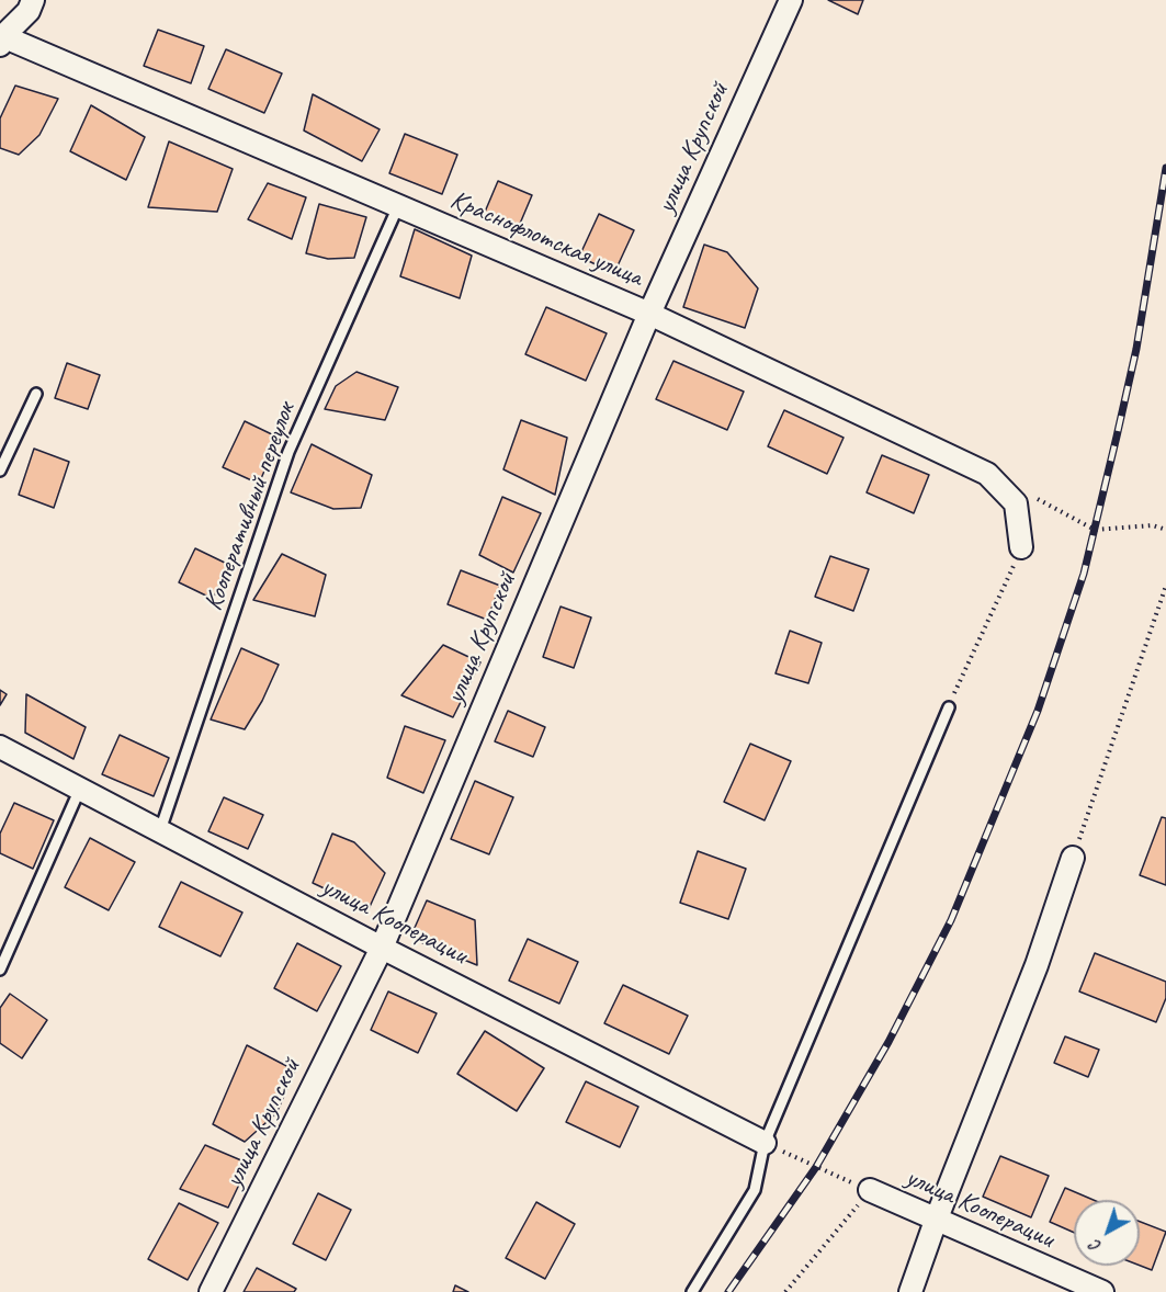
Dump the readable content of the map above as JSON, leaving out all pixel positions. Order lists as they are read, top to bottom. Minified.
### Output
{"streets":{"street":["улица Крупской","Краснофлотская улица","улица Кооперации"],"lane":["Кооперативный переулок"]},"crossings":[["улица Крупской","Краснофлотская улица"],["улица Крупской","улица Кооперации"],["Краснофлотская улица","Кооперативный переулок"],["Кооперативный переулок","улица Кооперации"]],"north":"bottom left"}
